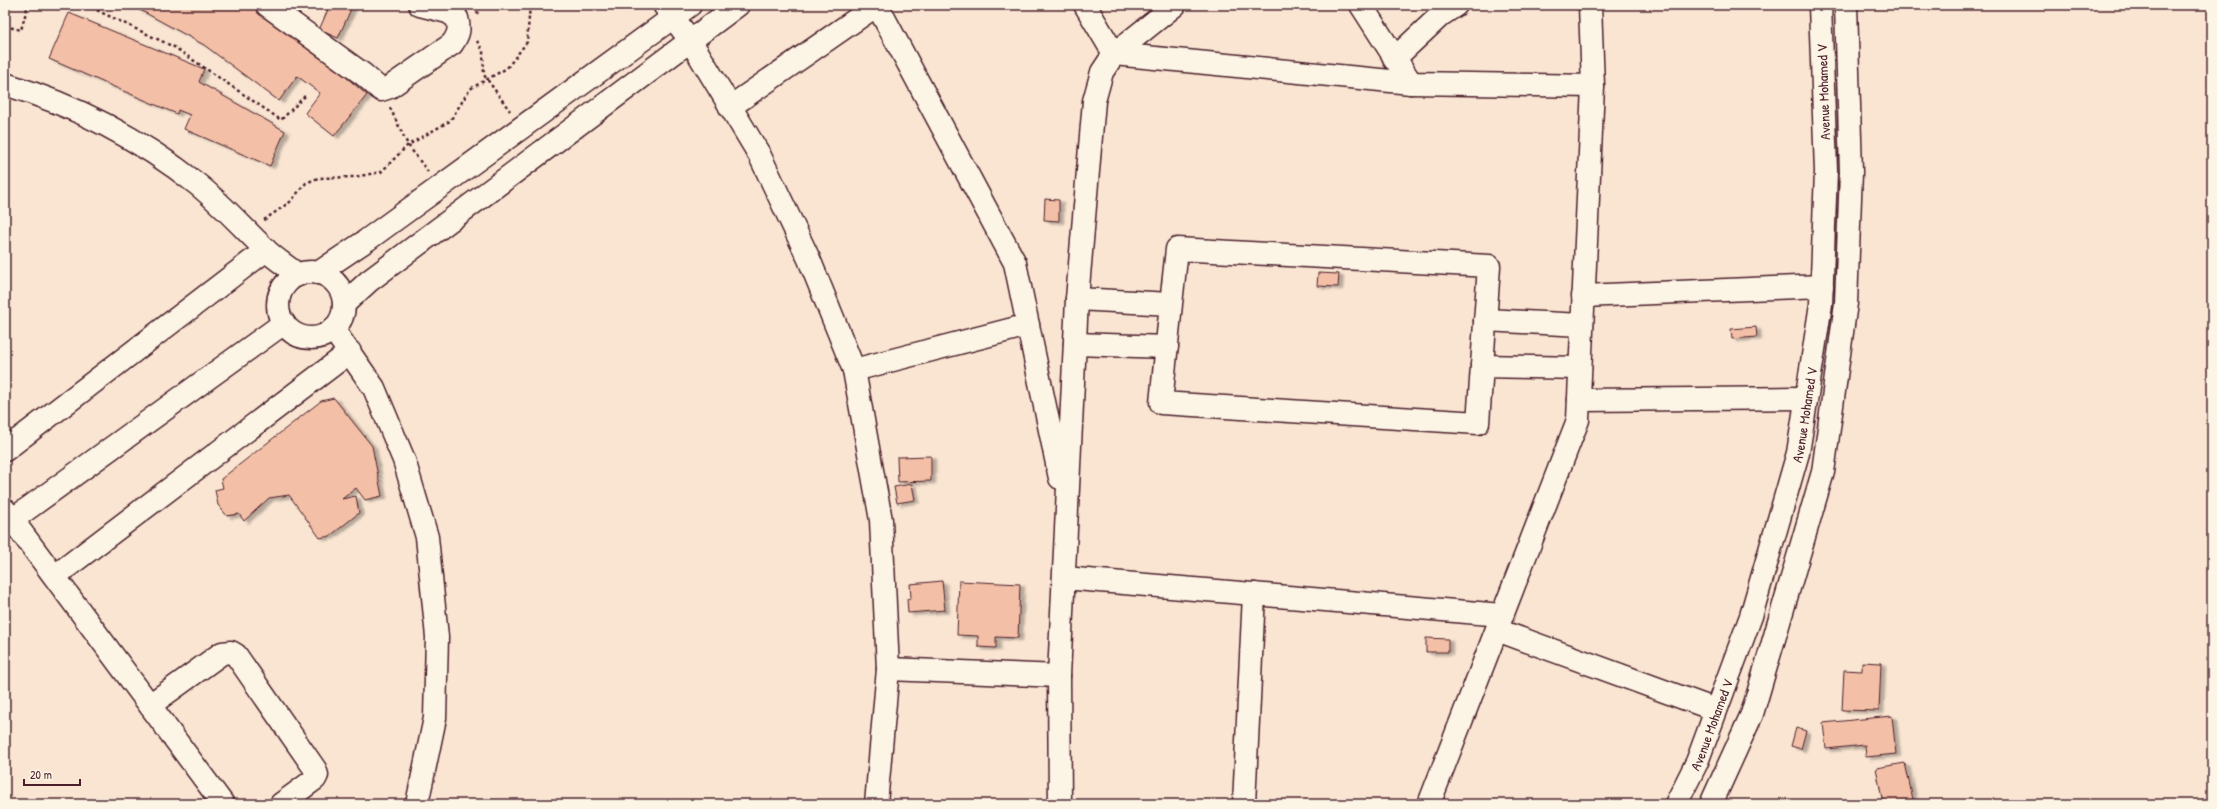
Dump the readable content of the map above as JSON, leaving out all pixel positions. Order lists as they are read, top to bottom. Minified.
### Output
{"streets":{"street":["Avenue Mohamed V"]},"scale_bar":"20 m"}
